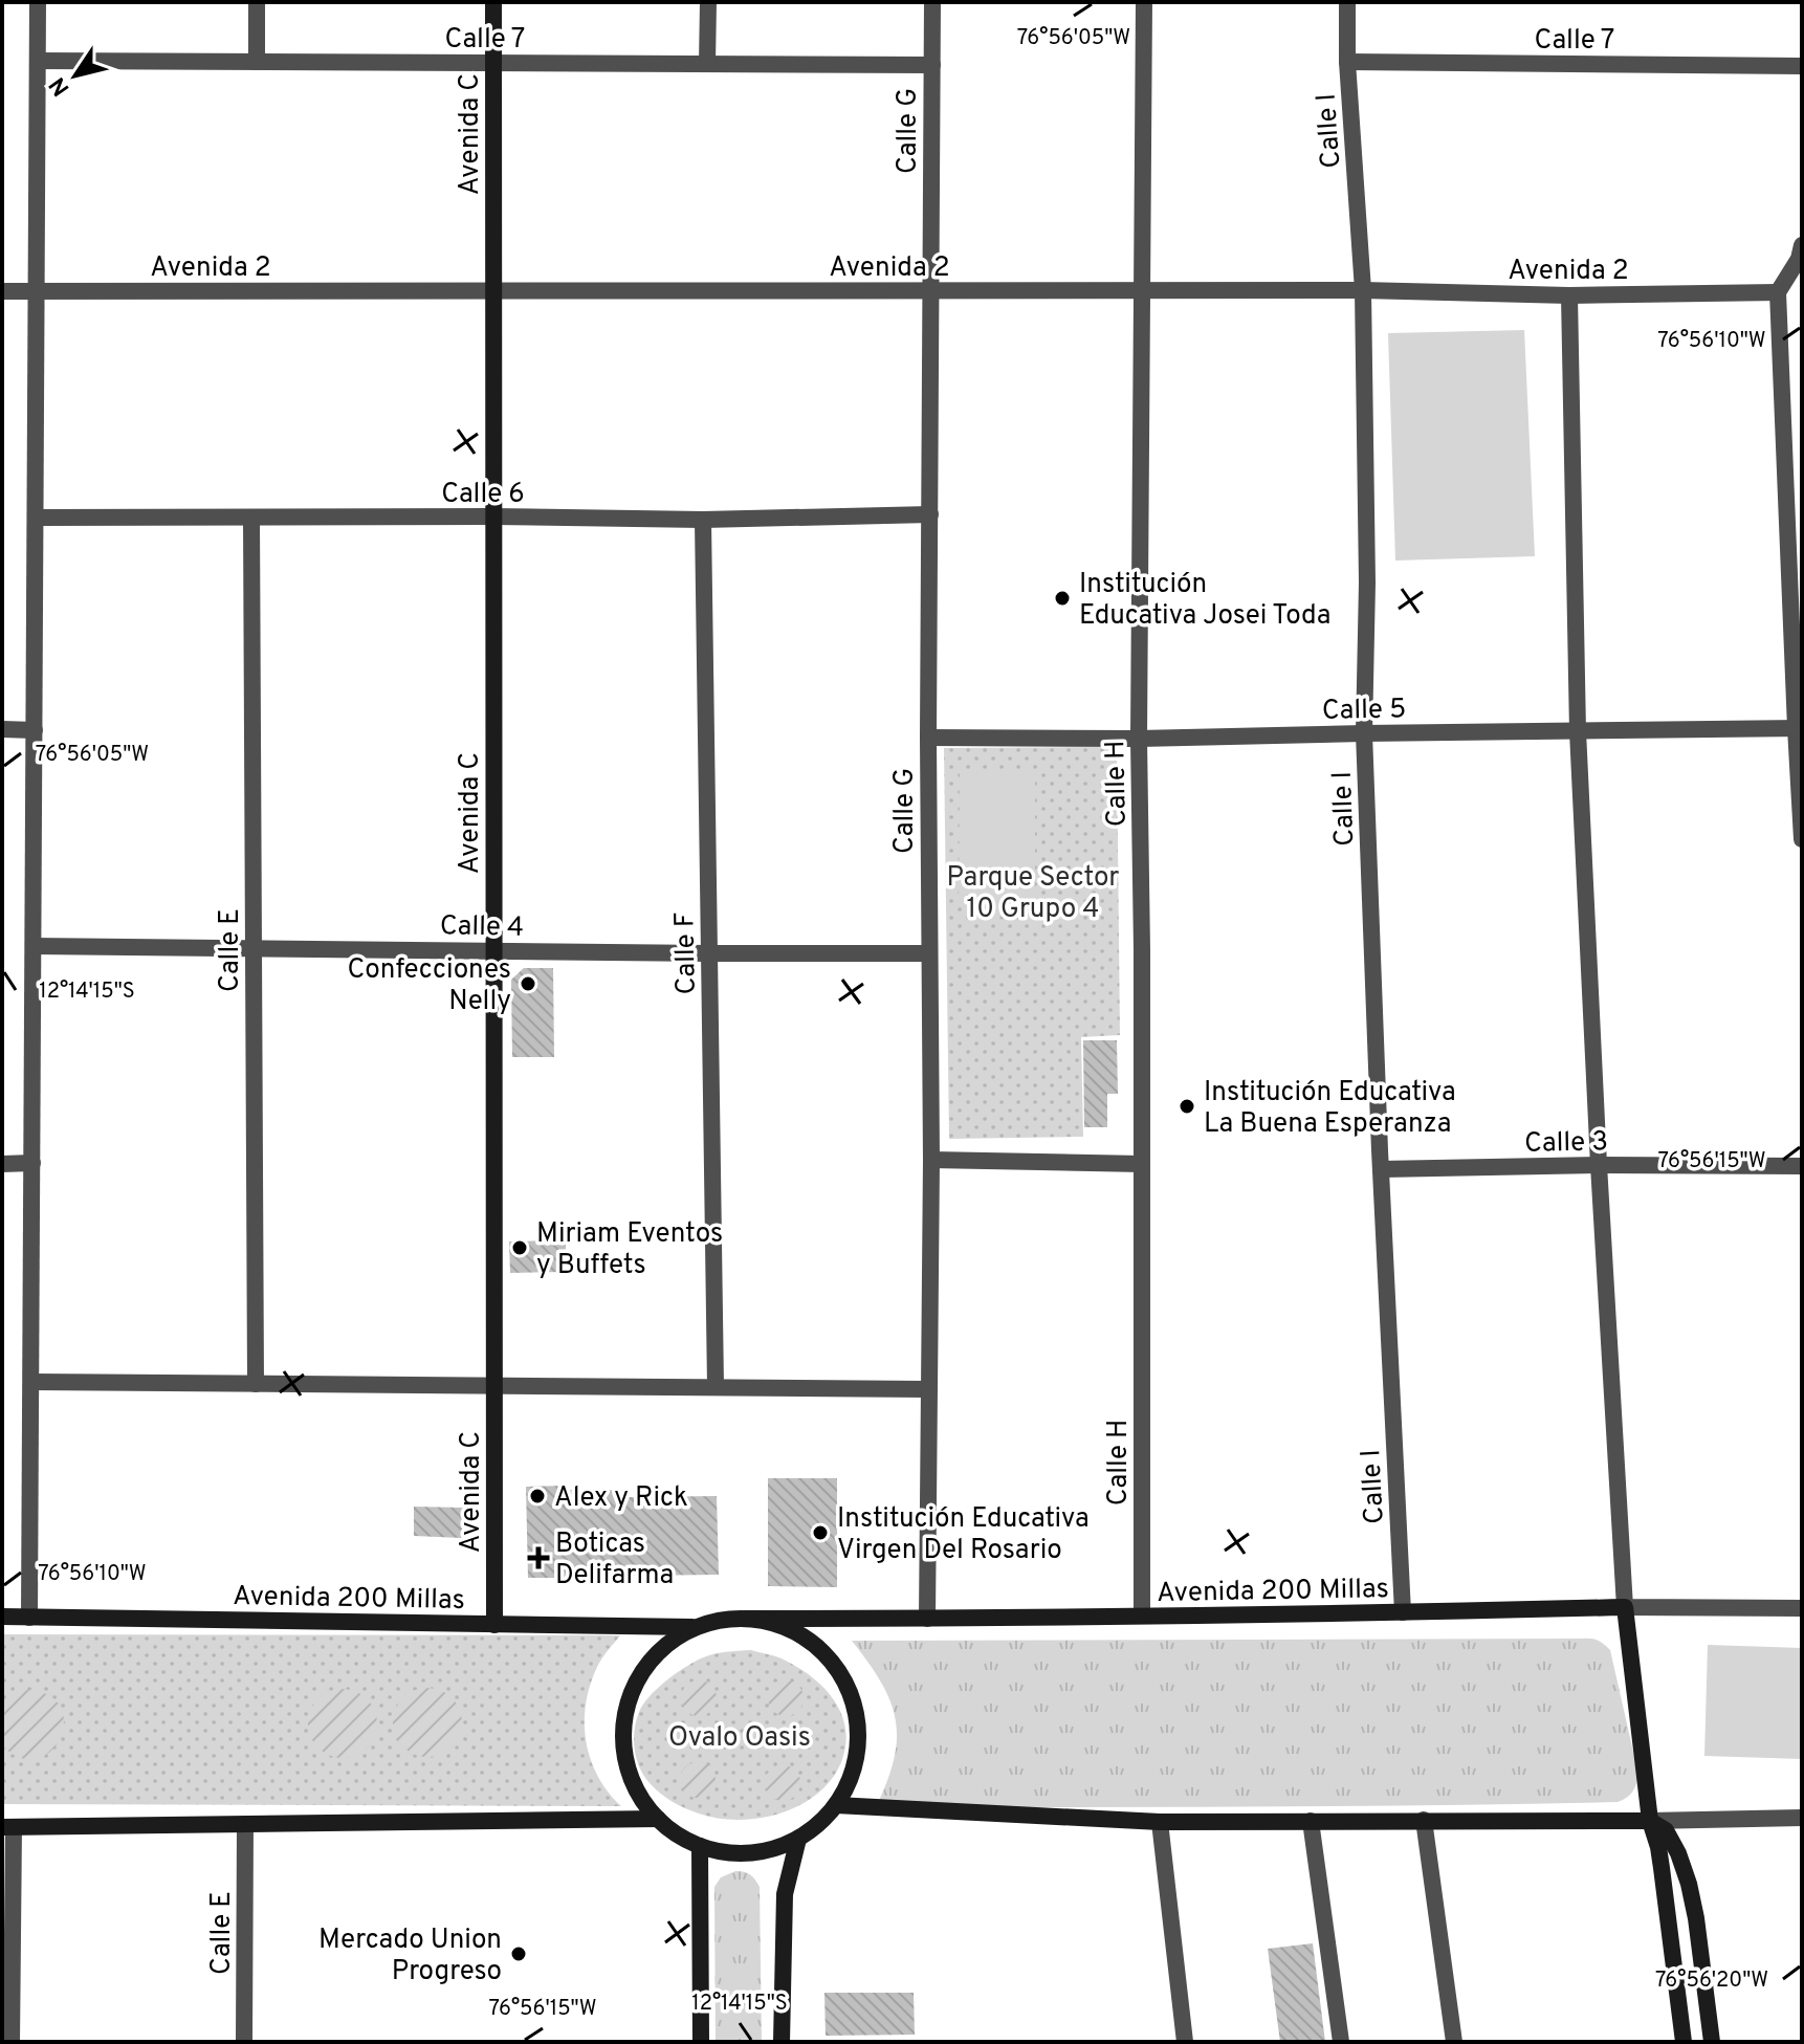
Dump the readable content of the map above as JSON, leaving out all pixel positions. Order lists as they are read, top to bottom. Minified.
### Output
{"streets":{"street":["Calle 7","Calle G","Calle I","Avenida C","Avenida 2","Calle 6","Calle 5","Calle H","Calle 4","Calle E","Calle F","Calle 3","Avenida 200 Millas"]},"crossings":[["Calle 7","Calle G"],["Calle 7","Calle I"],["Calle 7","Avenida C"],["Calle G","Avenida 2"],["Calle G","Calle 6"],["Calle G","Calle 5"],["Calle G","Calle 4"],["Calle G","Avenida 200 Millas"],["Calle I","Avenida 2"],["Calle I","Calle 5"],["Calle I","Calle 3"],["Calle I","Avenida 200 Millas"],["Avenida C","Avenida 2"],["Avenida C","Calle 6"],["Avenida C","Calle 4"],["Avenida C","Avenida 200 Millas"],["Avenida 2","Calle H"],["Calle 6","Calle E"],["Calle 6","Calle F"],["Calle 5","Calle H"],["Calle H","Avenida 200 Millas"],["Calle 4","Calle E"],["Calle 4","Calle F"]],"parks":["Parque Sector 10 Grupo 4","Ovalo Oasis"],"places":{"other":["Institución Educativa Josei Toda","Confecciones Nelly","Institución Educativa La Buena Esperanza","Miriam Eventos y Buffets","Alex y Rick","Institución Educativa Virgen Del Rosario","Mercado Union Progreso"],"health":["Boticas Delifarma"]},"north":"bottom left","coordinates":["76°56'05\"W","76°56'10\"W","12°14'15\"S","76°56'15\"W","76°56'20\"W"]}
